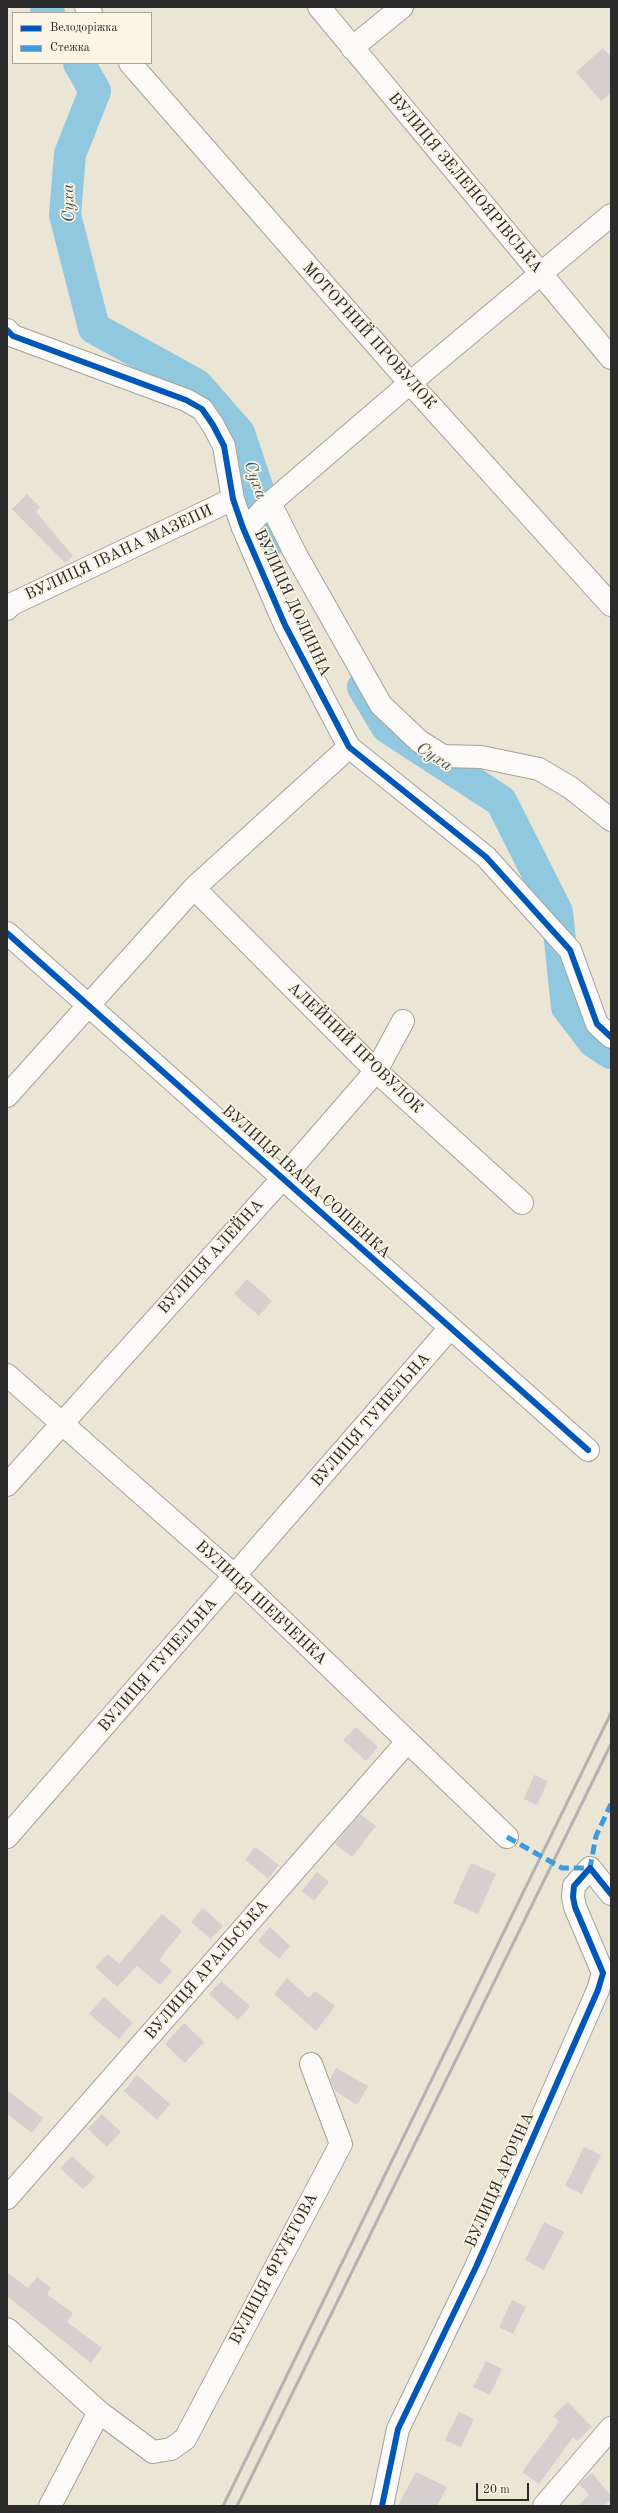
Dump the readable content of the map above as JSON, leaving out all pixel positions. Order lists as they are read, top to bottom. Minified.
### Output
{"streets":{"street":["ВУЛИЦЯ ЗЕЛЕНОЯРІВСЬКА","МОТОРНИЙ ПРОВУЛОК","ВУЛИЦЯ ІВАНА МАЗЕПИ","ВУЛИЦЯ ДОЛИННА","АЛЕЙНИЙ ПРОВУЛОК","ВУЛИЦЯ ІВАНА СОШЕНКА","ВУЛИЦЯ АЛЕЙНА","ВУЛИЦЯ ТУНЕЛЬНА","ВУЛИЦЯ ШЕВЧЕНКА","ВУЛИЦЯ АРАЛЬСЬКА","ВУЛИЦЯ АРОЧНА","ВУЛИЦЯ ФРУКТОВА"]},"crossings":[["ВУЛИЦЯ ІВАНА МАЗЕПИ","ВУЛИЦЯ ДОЛИННА"],["АЛЕЙНИЙ ПРОВУЛОК","ВУЛИЦЯ АЛЕЙНА"],["ВУЛИЦЯ ІВАНА СОШЕНКА","ВУЛИЦЯ АЛЕЙНА"],["ВУЛИЦЯ ІВАНА СОШЕНКА","ВУЛИЦЯ ТУНЕЛЬНА"],["ВУЛИЦЯ АЛЕЙНА","ВУЛИЦЯ ШЕВЧЕНКА"],["ВУЛИЦЯ ТУНЕЛЬНА","ВУЛИЦЯ ШЕВЧЕНКА"],["ВУЛИЦЯ ШЕВЧЕНКА","ВУЛИЦЯ АРАЛЬСЬКА"]],"water":["Суха"],"legend":["Велодоріжка","Стежка"],"scale_bar":"20 m"}
